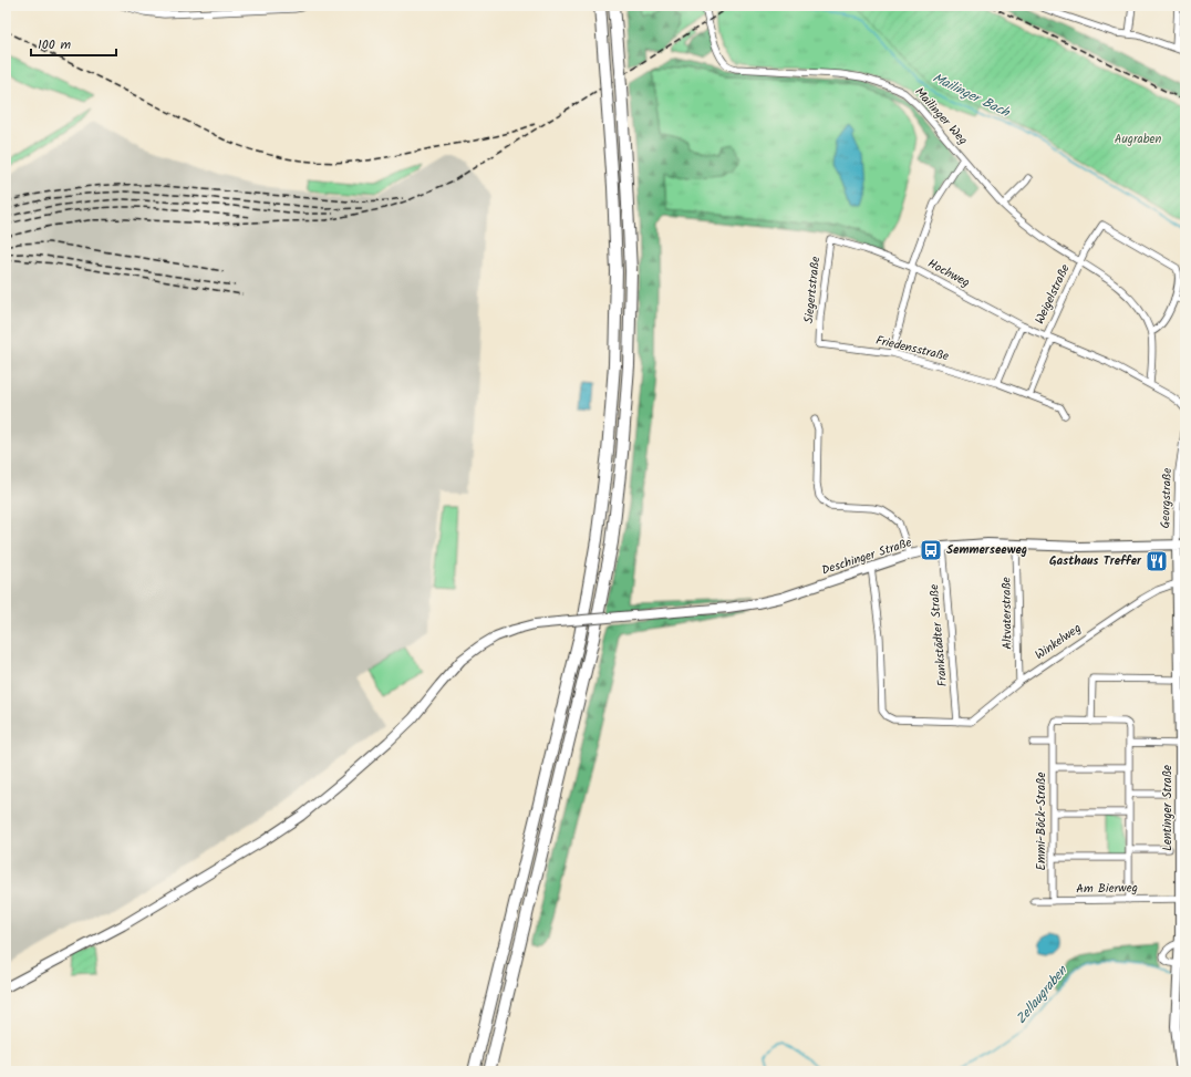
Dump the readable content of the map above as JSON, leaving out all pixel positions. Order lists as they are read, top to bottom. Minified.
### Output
{"streets":{"street":["Mailinger Weg","Hochweg","Siegertstraße","Weigelstraße","Friedensstraße","Georgstraße","Deschinger Straße","Altvaterstraße","Frankstädter Straße","Winkelweg","Lentinger Straße","Emmi-Böck-Straße","Am Bierweg"]},"crossings":[["Mailinger Weg","Hochweg"],["Mailinger Weg","Weigelstraße"],["Hochweg","Siegertstraße"],["Hochweg","Weigelstraße"],["Siegertstraße","Friedensstraße"],["Georgstraße","Deschinger Straße"],["Georgstraße","Lentinger Straße"],["Deschinger Straße","Altvaterstraße"],["Deschinger Straße","Frankstädter Straße"],["Deschinger Straße","Lentinger Straße"],["Altvaterstraße","Winkelweg"],["Frankstädter Straße","Winkelweg"],["Winkelweg","Lentinger Straße"],["Lentinger Straße","Am Bierweg"],["Emmi-Böck-Straße","Am Bierweg"]],"water":["Mailinger Bach","Zellaugraben"],"parks":["Augraben"],"places":{"bus stop":["Semmerseeweg"],"restaurant":["Gasthaus Treffer"]},"scale_bar":"100 m"}
